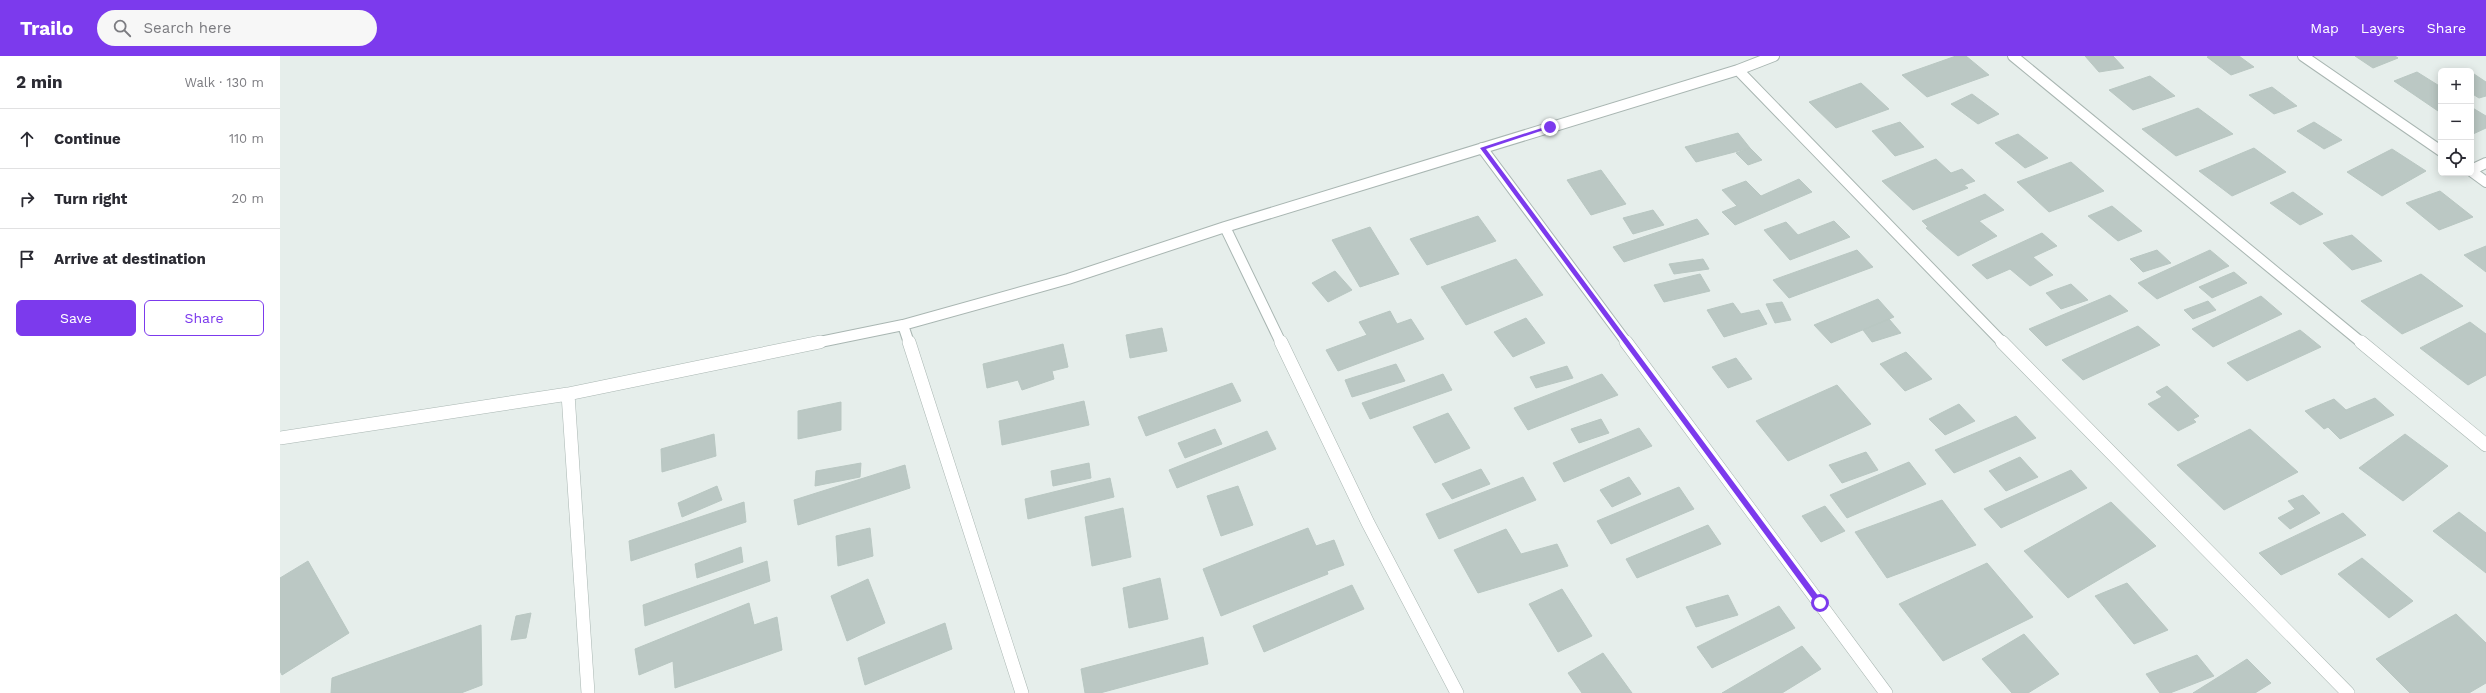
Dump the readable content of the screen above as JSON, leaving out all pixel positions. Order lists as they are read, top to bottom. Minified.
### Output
{"page":{"header":"Trailo","search":"Search here","nav":["Map","Layers","Share"],"heading":["2 min","Walk · 130 m"],"map_buttons":["+","−"],"list":[["Continue","110 m"],["Turn right","20 m"],"Arrive at destination"],"buttons":["Save","Share"]}}
